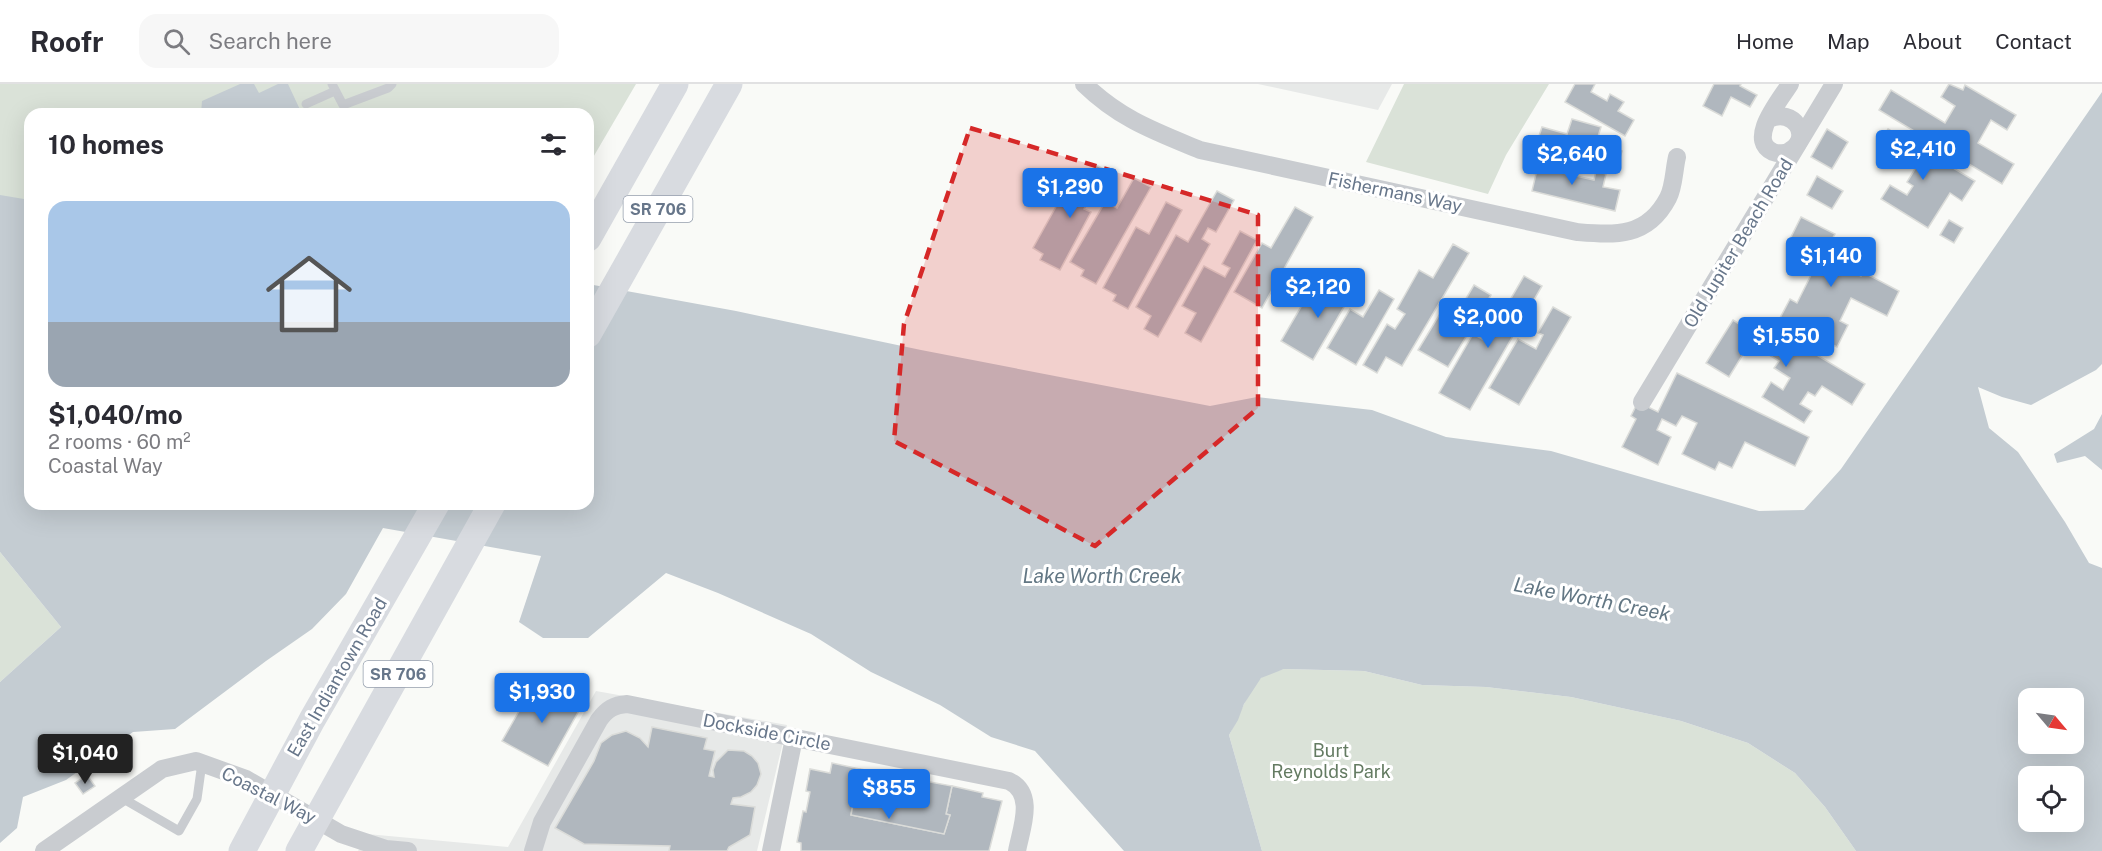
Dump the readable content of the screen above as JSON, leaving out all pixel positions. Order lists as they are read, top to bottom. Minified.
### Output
{"streets":{"main road":["SR 706","East Indiantown Road"],"street":["Fishermans Way","Old Jupiter Beach Road","Dockside Circle","Coastal Way"]},"water":["Lake Worth Creek"],"parks":["Burt Reynolds Park"],"north":"bottom right","page":{"header":"Roofr","search":"Search here","nav":["Home","Map","About","Contact"],"heading":"10 homes","price":["$2,410","$2,640","$1,290","$1,140","$2,120","$2,000","$1,550","$1,930","$1,040","$855"],"list":[{"name":"$1,040/mo","note":"2 rooms · 60 m² · Coastal Way"}]}}
